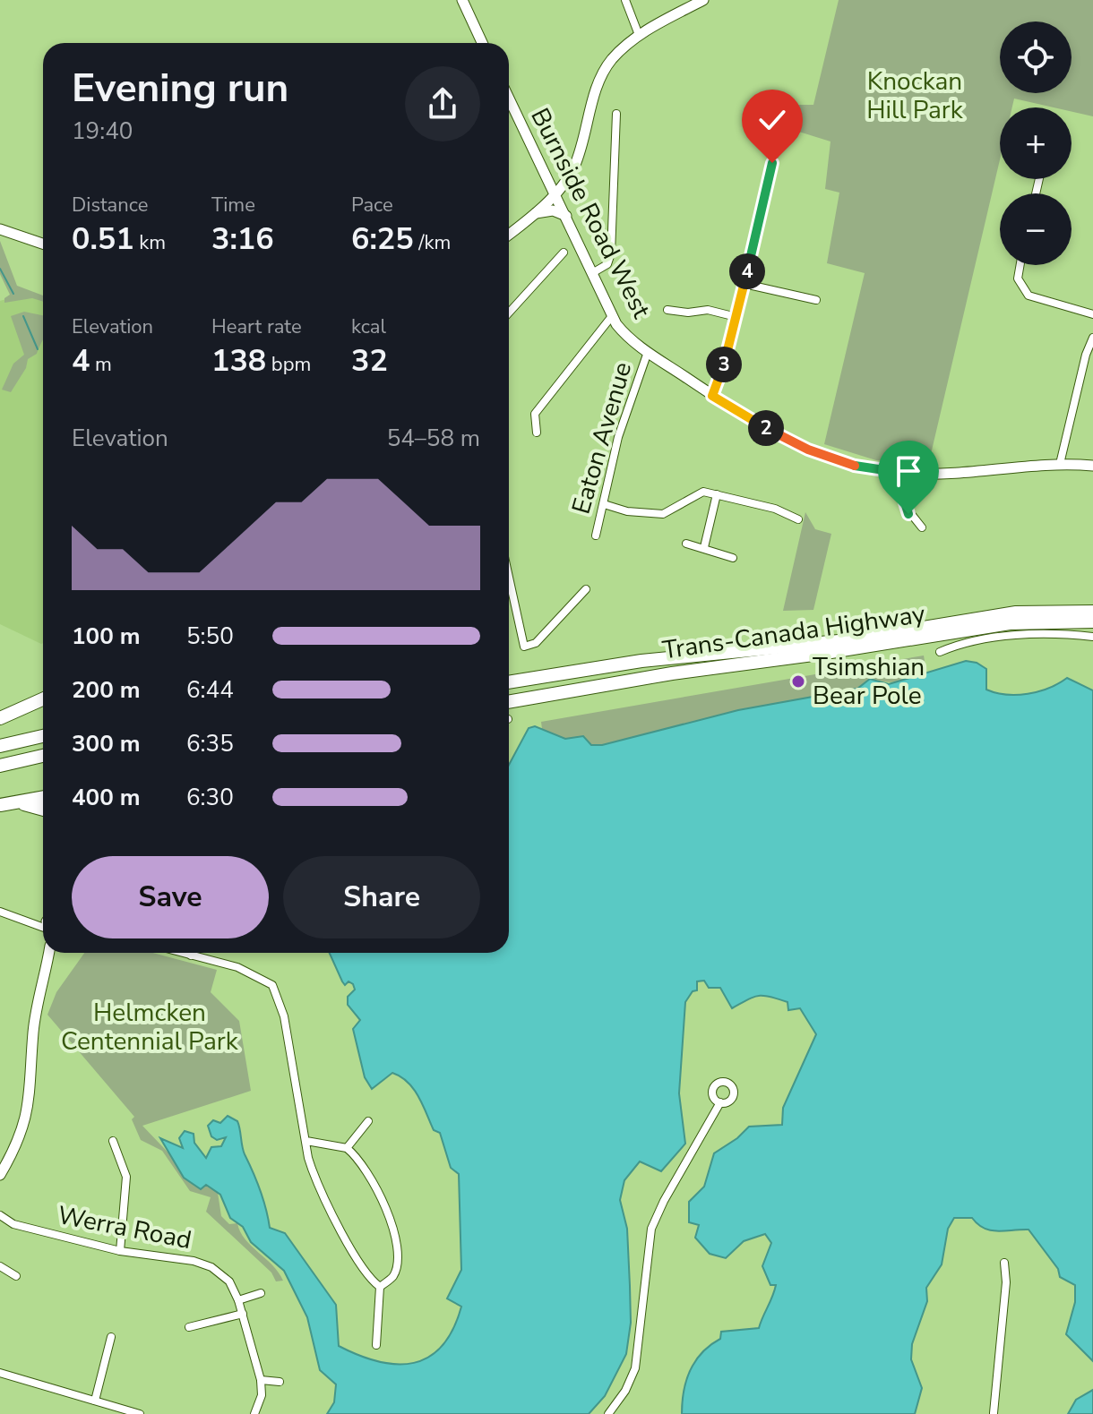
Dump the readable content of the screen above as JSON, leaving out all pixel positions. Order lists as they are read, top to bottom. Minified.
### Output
{"streets":{"highway":["Trans-Canada Highway"],"street":["Burnside Road West","Eaton Avenue","Werra Road"]},"crossings":[["Burnside Road West","Eaton Avenue"]],"parks":["Knockan Hill Park","Helmcken Centennial Park"],"places":["Tsimshian Bear Pole"],"page":{"map_buttons":["+","−"],"heading":["Evening run","19:40"],"stats":[["Distance","0.51 km"],["Time","3:16"],["Pace","6:25 /km"],["Elevation","4 m"],["Heart rate","138 bpm"],["kcal","32"]],"pins":["4","3","2"],"chart":["Elevation","54–58 m"],"list":[{"name":"100 m","note":"5:50"},{"name":"200 m","note":"6:44"},{"name":"300 m","note":"6:35"},{"name":"400 m","note":"6:30"}],"buttons":["Save","Share"]}}
